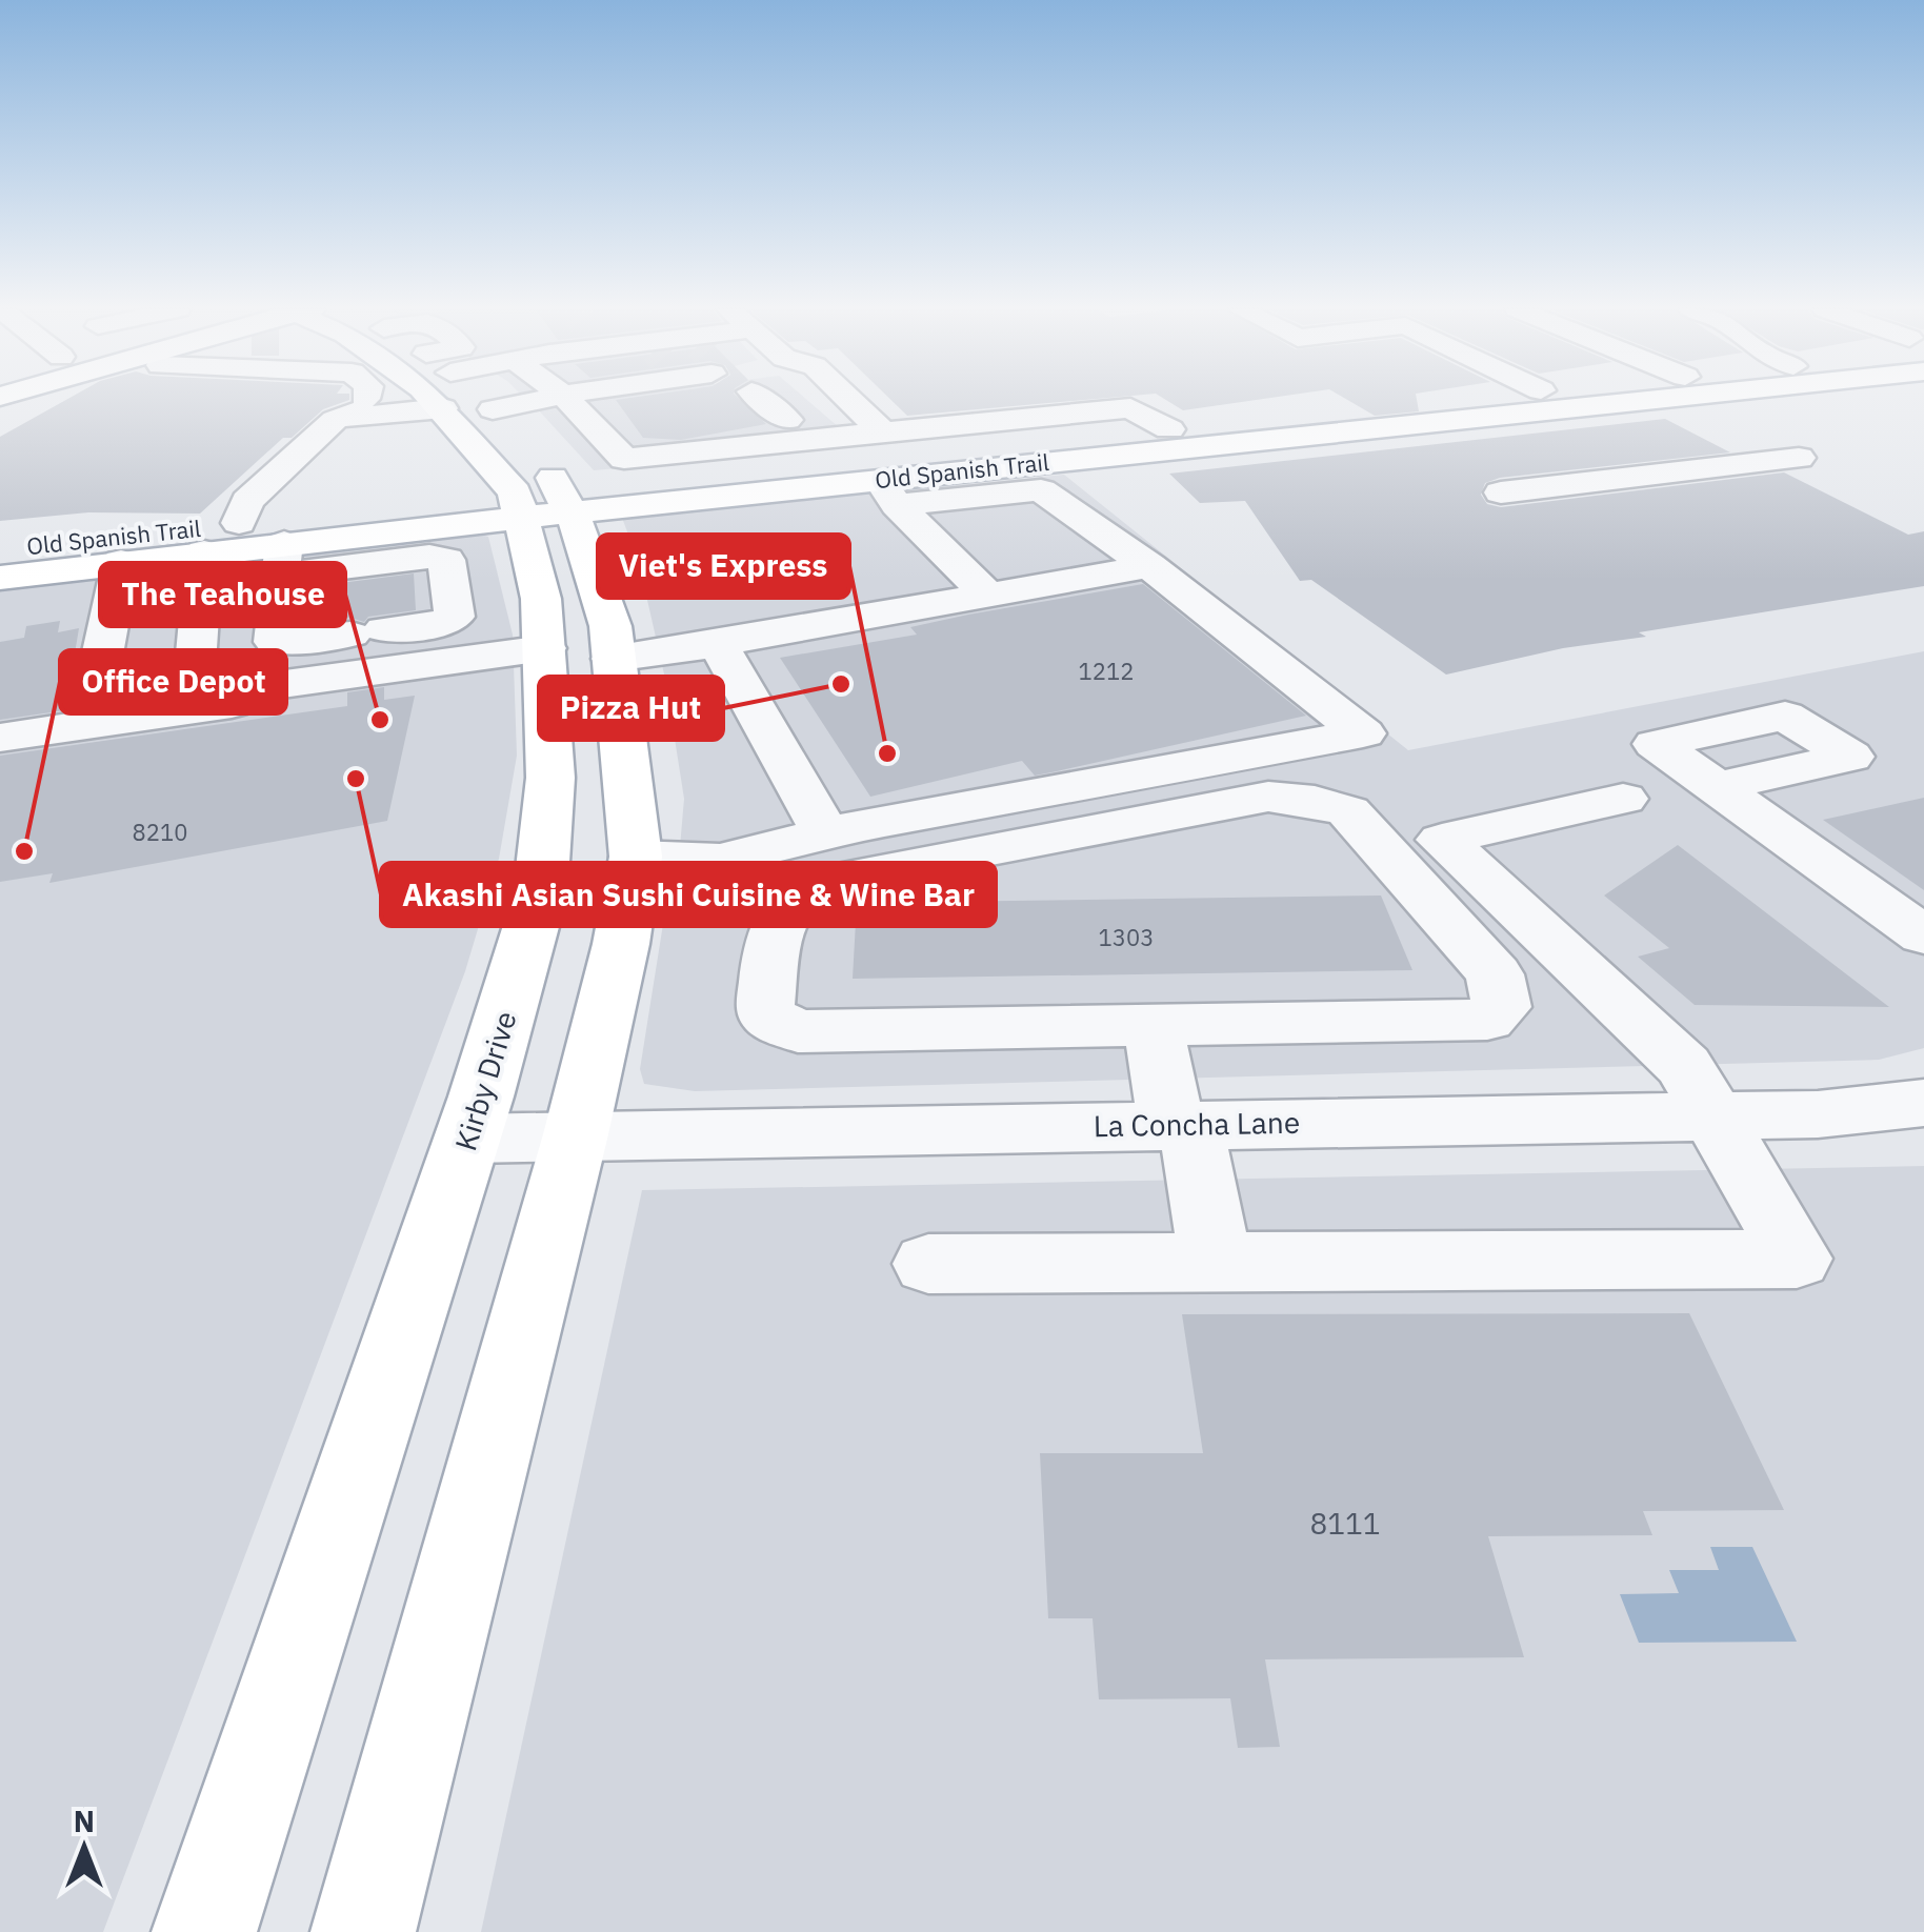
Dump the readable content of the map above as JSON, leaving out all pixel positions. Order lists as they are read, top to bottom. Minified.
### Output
{"streets":{"main road":["Old Spanish Trail","Kirby Drive"],"street":["La Concha Lane"]},"crossings":[["Old Spanish Trail","Kirby Drive"],["Kirby Drive","La Concha Lane"]],"places":["Pizza Hut","The Teahouse","Viet's Express","Akashi Asian Sushi Cuisine & Wine Bar","Office Depot"],"house_numbers":["1212","8210","1303","8111"],"north":"top"}
